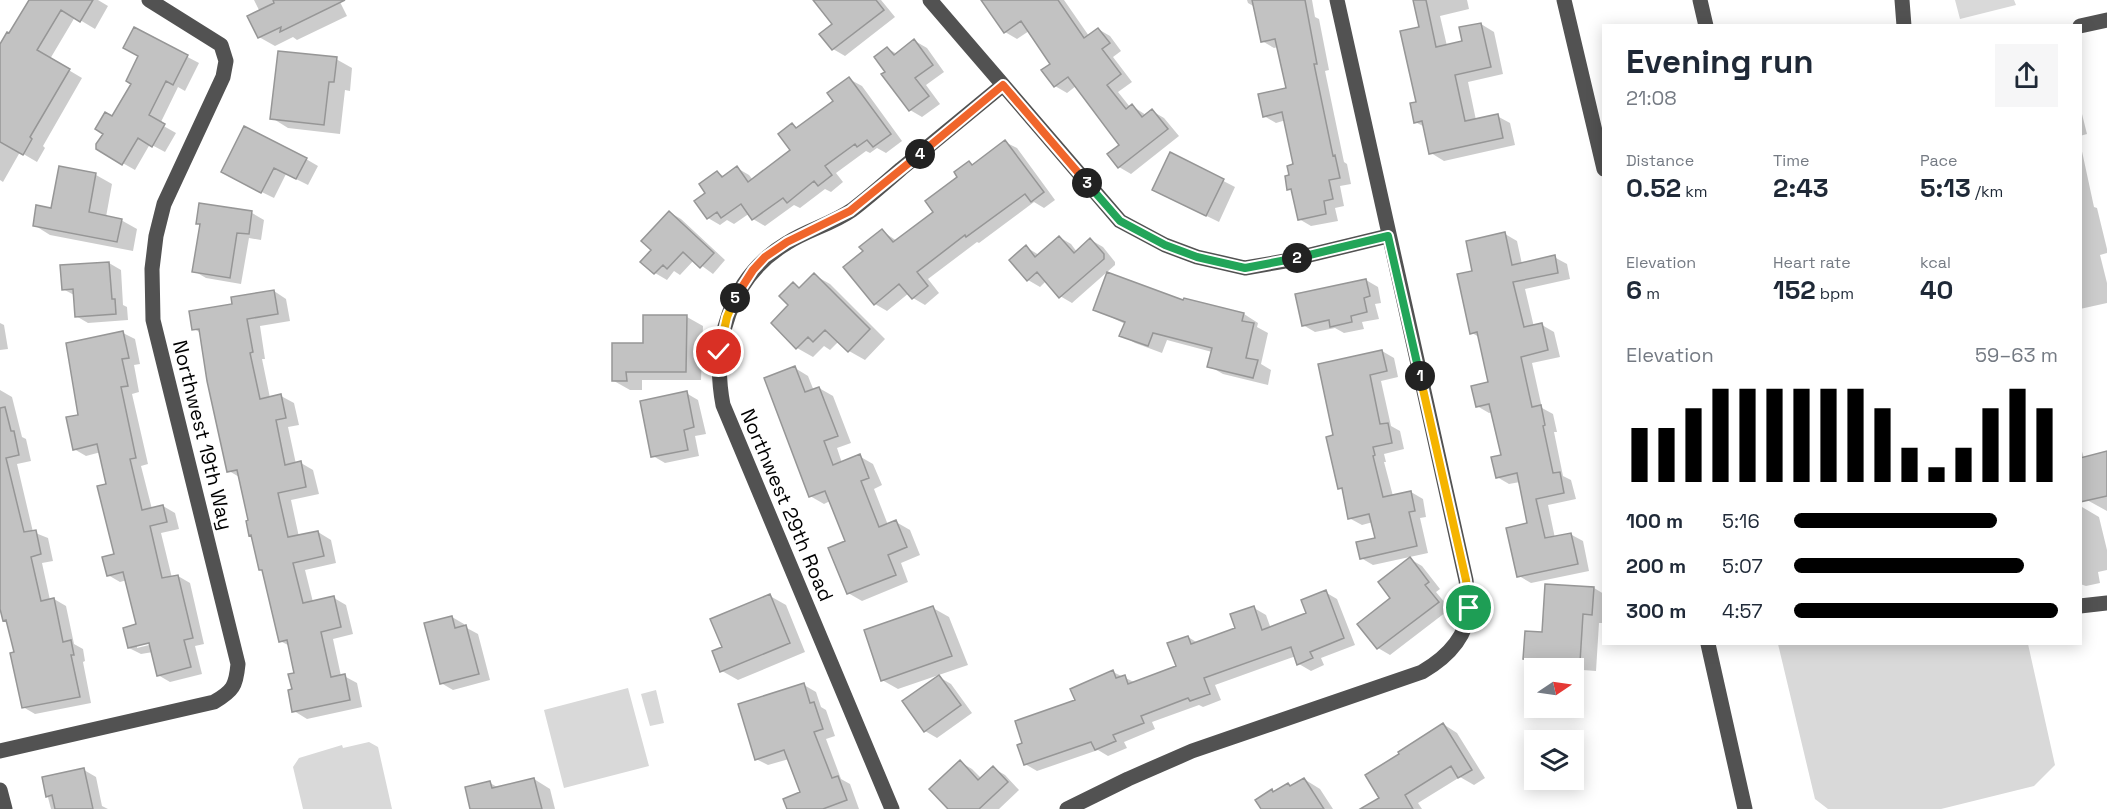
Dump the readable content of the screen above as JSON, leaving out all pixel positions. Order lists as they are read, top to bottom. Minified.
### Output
{"streets":{"street":["Northwest 19th Way","Northwest 29th Road"]},"north":"right","page":{"heading":["Evening run","21:08"],"stats":[["Distance","0.52 km"],["Time","2:43"],["Pace","5:13 /km"],["Elevation","6 m"],["Heart rate","152 bpm"],["kcal","40"]],"pins":["4","3","2","5","1"],"chart":["Elevation","59–63 m"],"list":[{"name":"100 m","note":"5:16"},{"name":"200 m","note":"5:07"},{"name":"300 m","note":"4:57"}]}}
